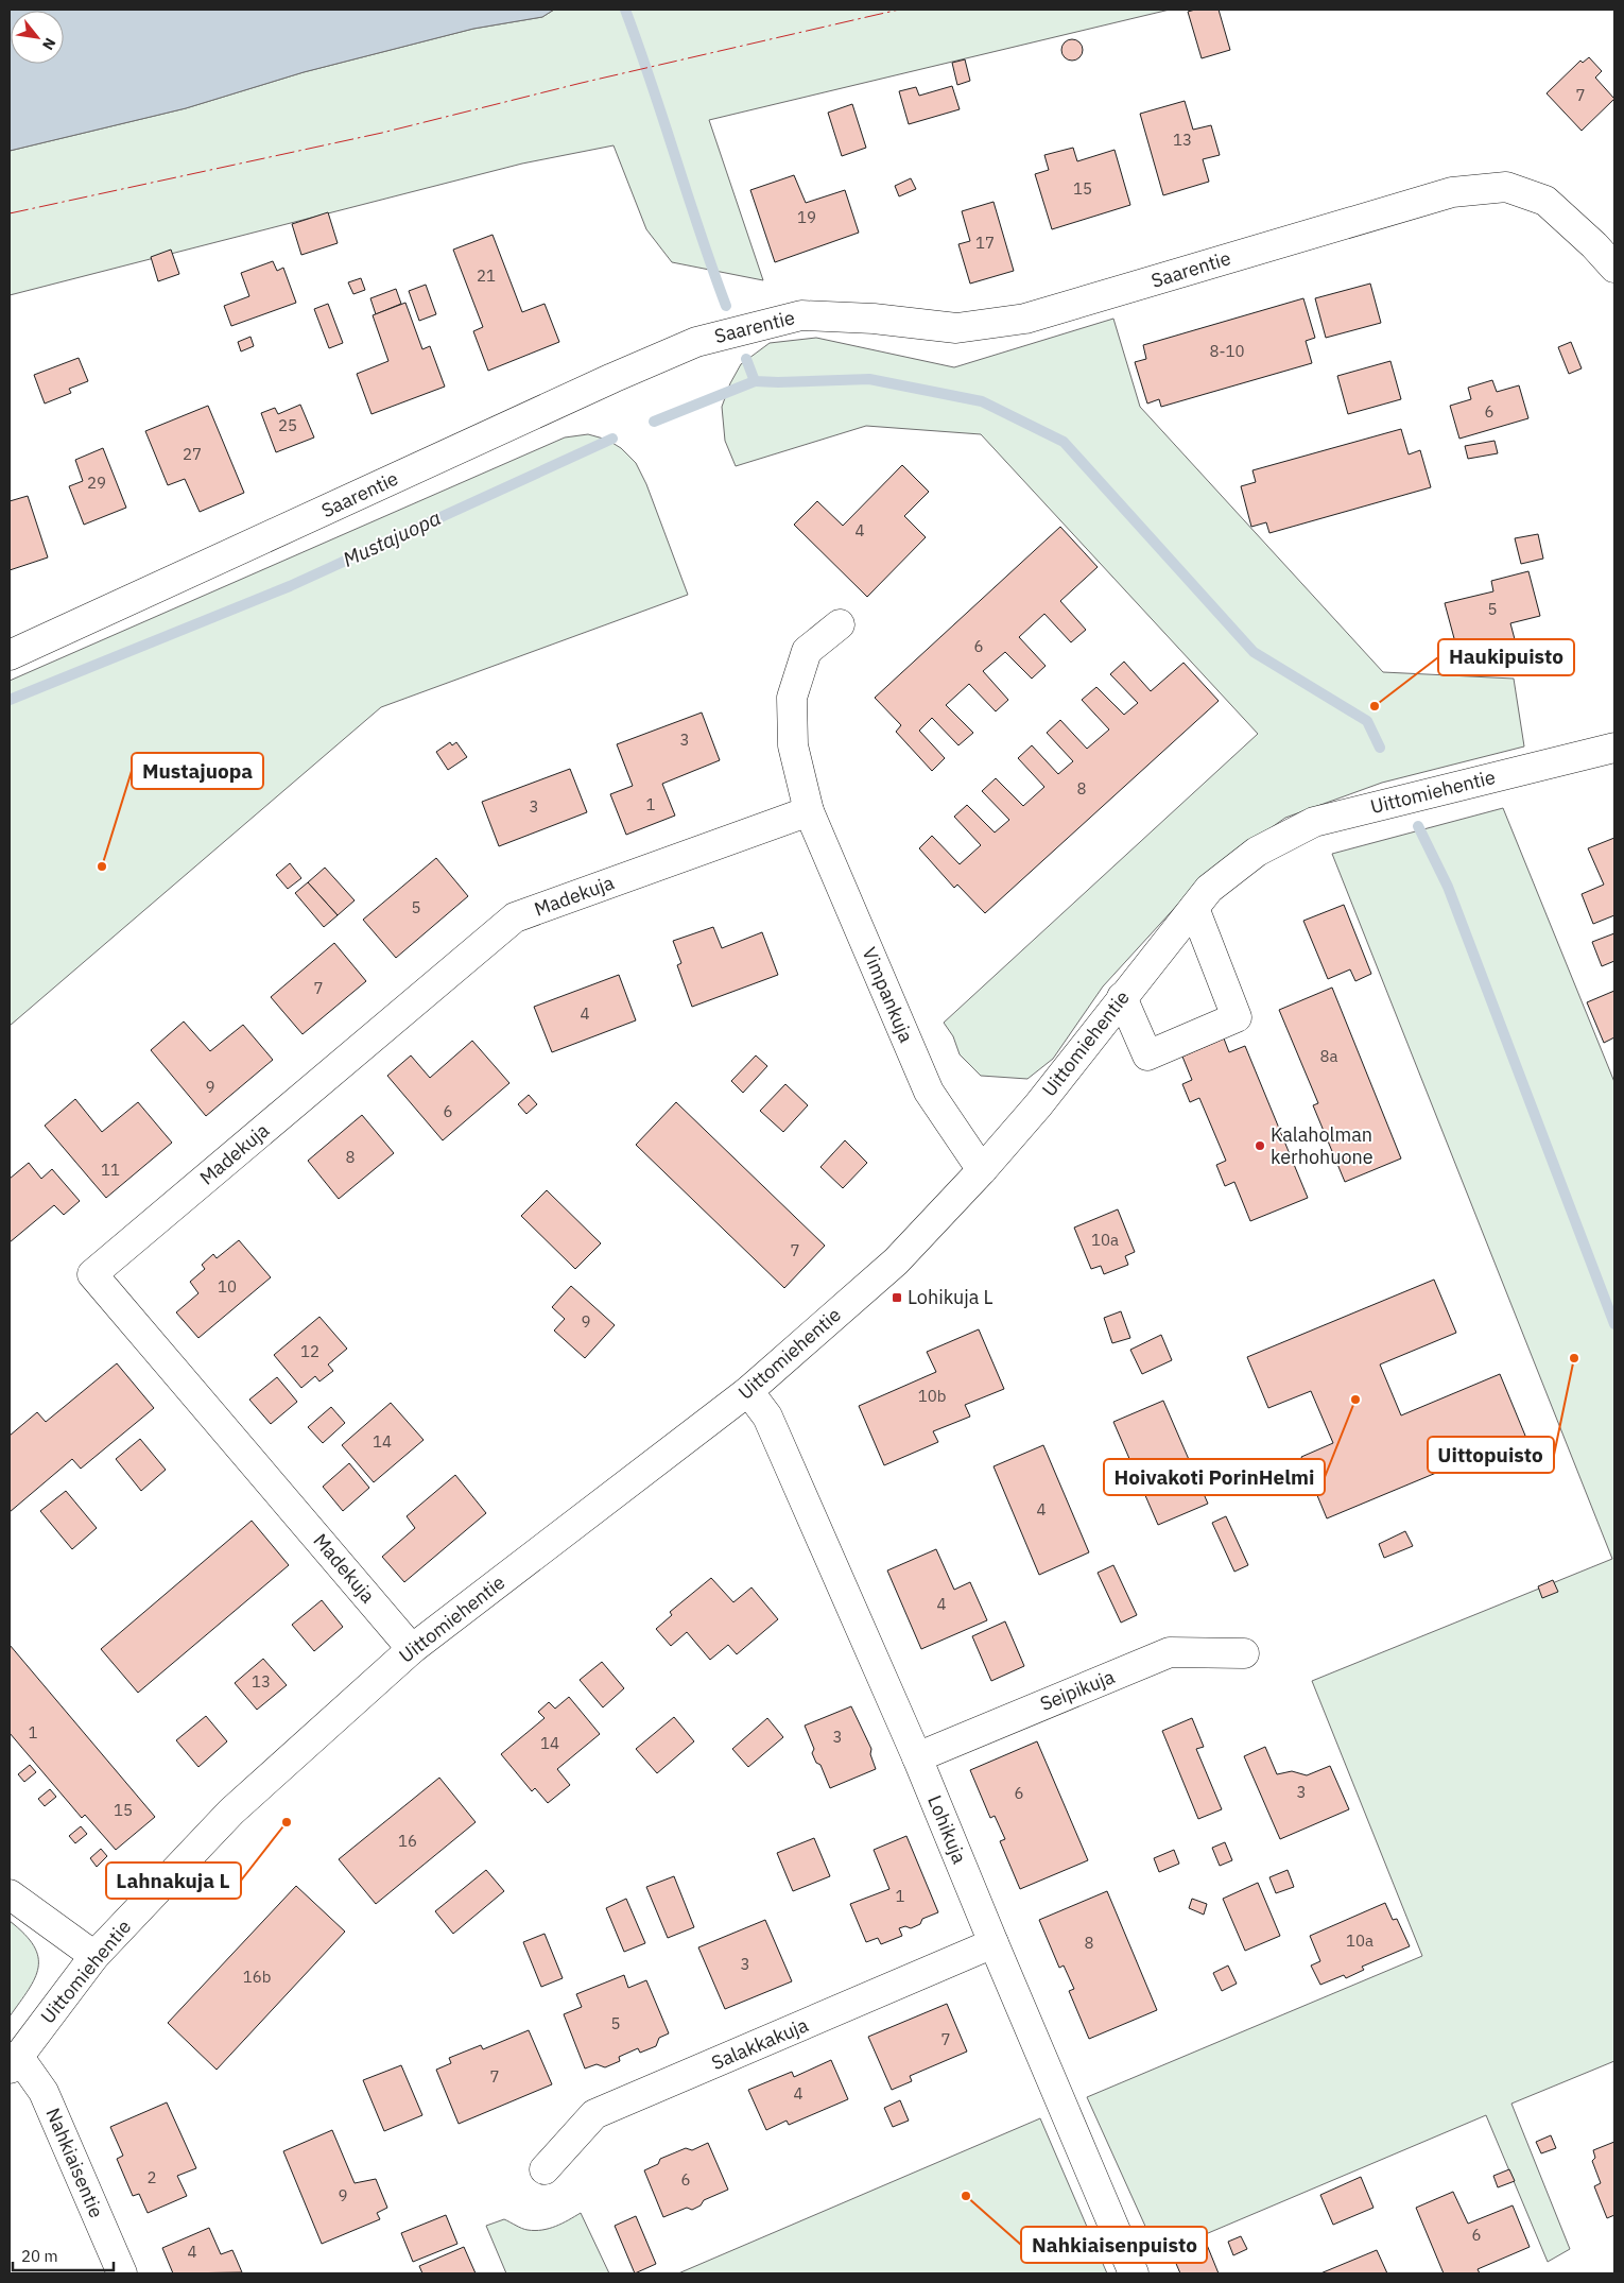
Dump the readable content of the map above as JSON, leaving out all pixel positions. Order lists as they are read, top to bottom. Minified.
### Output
{"streets":{"street":["Saarentie","Uittomiehentie","Madekuja","Vimpankuja","Seipikuja","Lohikuja","Salakkakuja","Nahkiaisentie"]},"crossings":[["Uittomiehentie","Madekuja"],["Uittomiehentie","Vimpankuja"],["Uittomiehentie","Lohikuja"],["Uittomiehentie","Nahkiaisentie"],["Madekuja","Vimpankuja"],["Seipikuja","Lohikuja"],["Lohikuja","Salakkakuja"]],"water":["Mustajuopa"],"places":{"other":["Haukipuisto","Mustajuopa","Kalaholman kerhohuone","Uittopuisto","Hoivakoti PorinHelmi","Lahnakuja L","Nahkiaisenpuisto"],"transit":["Lohikuja L"]},"house_numbers":["7","13","15","19","17","21","8-10","6","25","27","29","4","5","6","3","8","1","3","5","7","4","8a","9","6","8","11","10a","7","10","9","12","10b","14","4","4","13","1","3","14","3","6","15","16","1","10a","8","3","16b","5","7","7","4","2","6","9","6","4"],"scale_bar":"20 m","north":"bottom right"}
